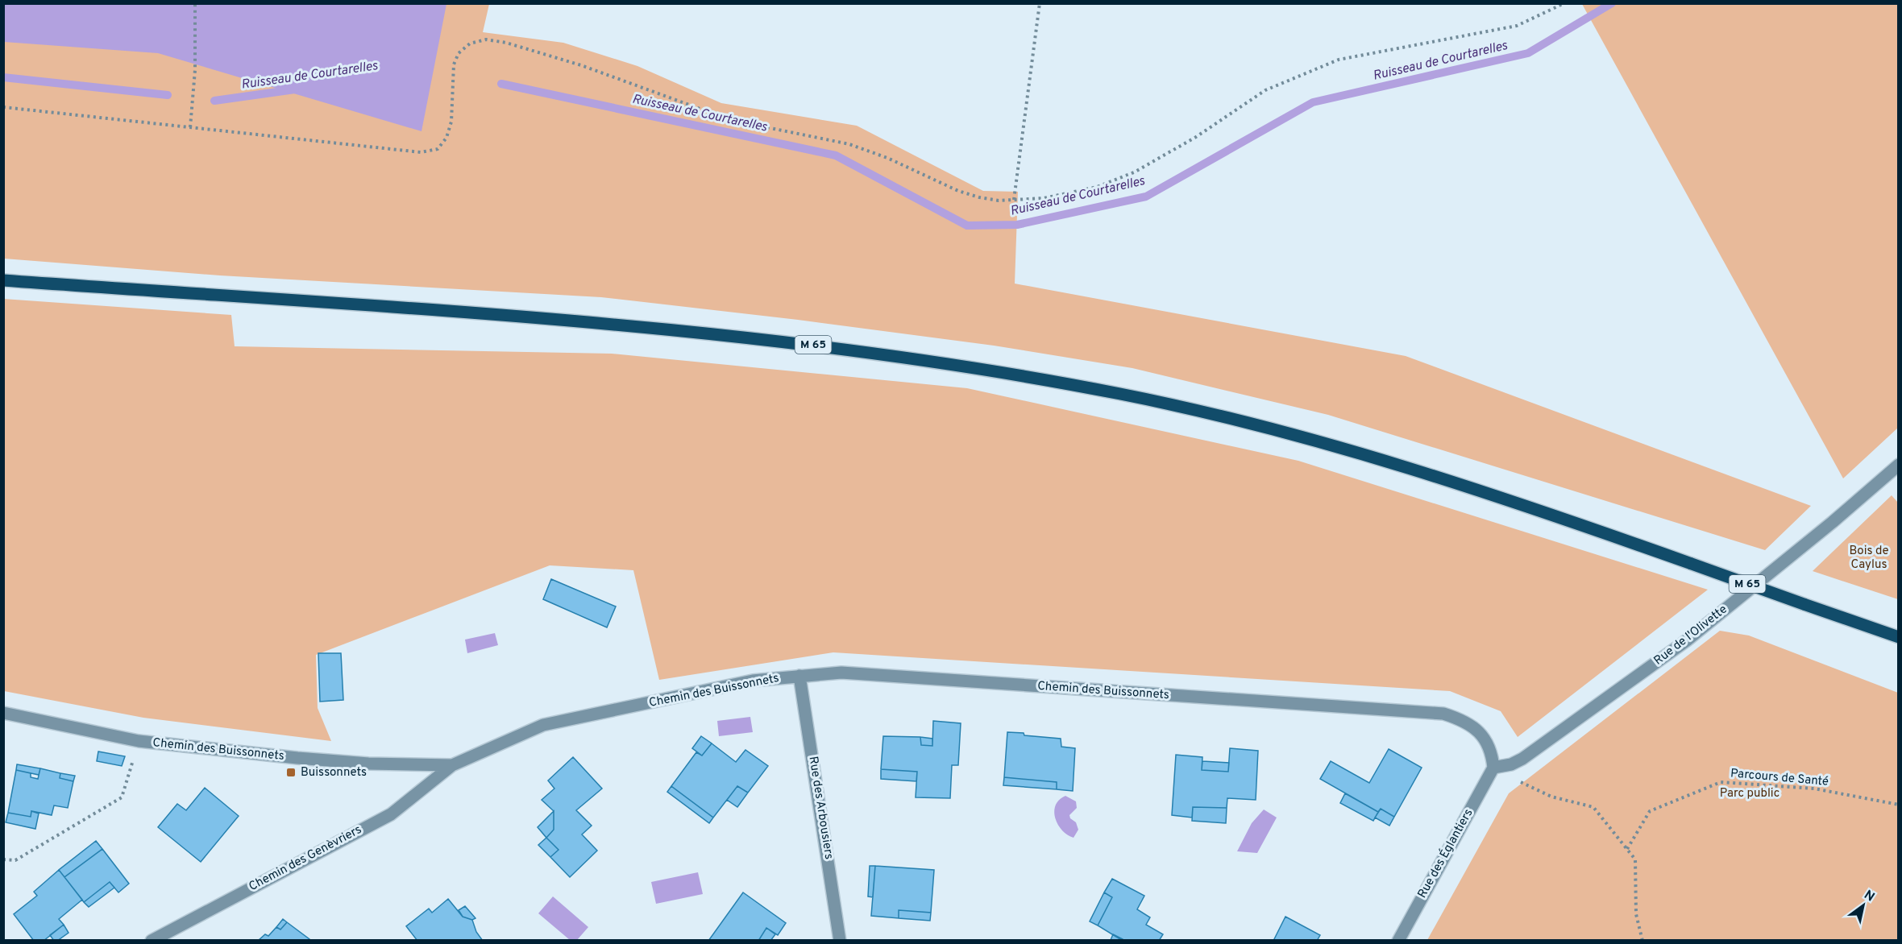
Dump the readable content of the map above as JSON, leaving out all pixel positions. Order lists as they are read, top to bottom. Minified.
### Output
{"streets":{"main road":["M 65"],"street":["Rue de l'Olivette","Chemin des Buissonnets","Rue des Arbousiers","Rue des Églantiers","Chemin des Genèvriers"],"path":["Parcours de Santé"]},"crossings":[["Rue de l'Olivette","Chemin des Buissonnets"],["Rue de l'Olivette","Rue des Églantiers"],["Chemin des Buissonnets","Rue des Arbousiers"],["Chemin des Buissonnets","Rue des Églantiers"],["Chemin des Buissonnets","Chemin des Genèvriers"]],"water":["Ruisseau de Courtarelles"],"parks":["Bois de Caylus","Parc public"],"places":{"transit":["Buissonnets"]},"north":"top right"}
